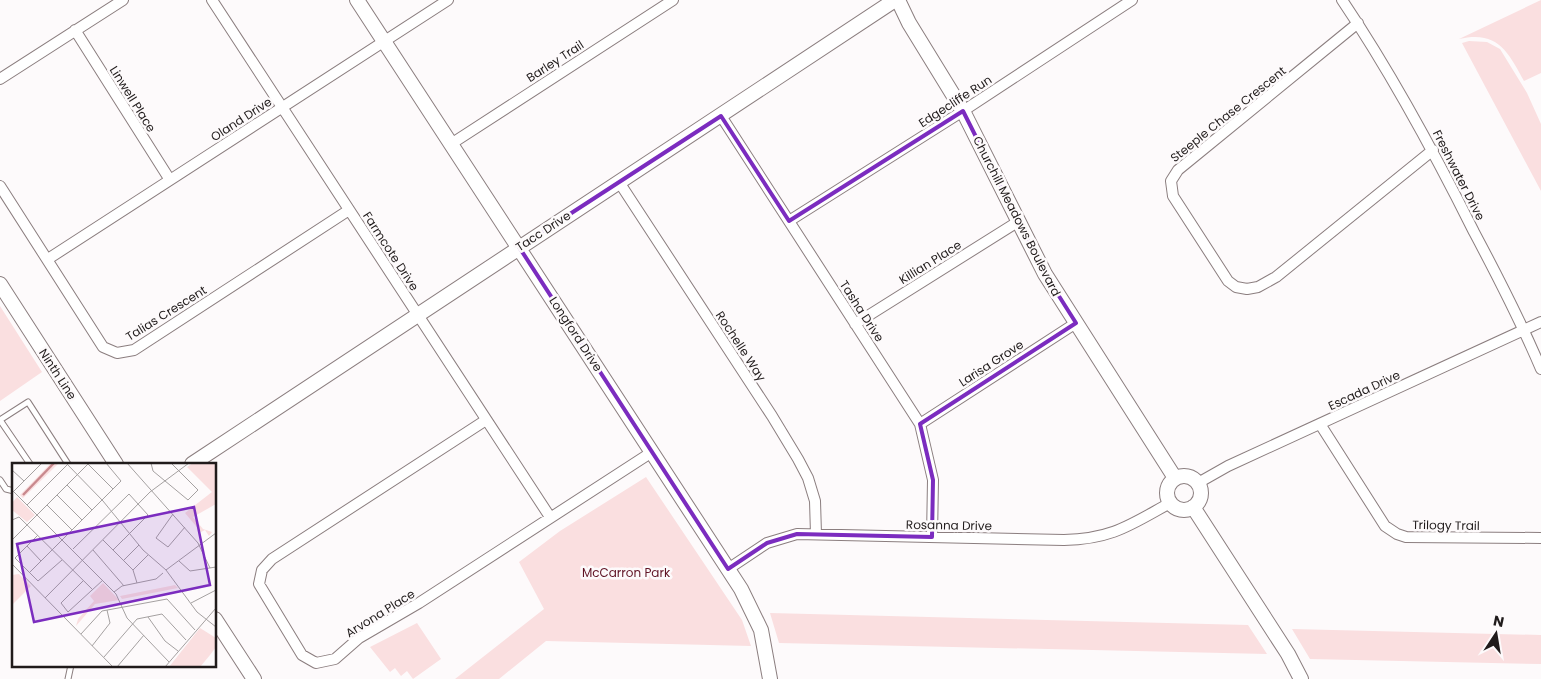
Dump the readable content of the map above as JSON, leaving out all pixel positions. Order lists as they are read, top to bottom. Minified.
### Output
{"streets":{"street":["Barley Trail","Linwell Place","Edgecliffe Run","Steeple Chase Crescent","Oland Drive","Freshwater Drive","Churchill Meadows Boulevard","Tacc Drive","Farmcote Drive","Killian Place","Tasha Drive","Talias Crescent","Longford Drive","Rochelle Way","Larisa Grove","Ninth Line","Escada Drive","Rosanna Drive","Trilogy Trail","Arvona Place"]},"crossings":[["Barley Trail","Longford Drive"],["Linwell Place","Oland Drive"],["Edgecliffe Run","Churchill Meadows Boulevard"],["Edgecliffe Run","Tasha Drive"],["Steeple Chase Crescent","Freshwater Drive"],["Oland Drive","Farmcote Drive"],["Oland Drive","Talias Crescent"],["Oland Drive","Longford Drive"],["Freshwater Drive","Escada Drive"],["Churchill Meadows Boulevard","Tacc Drive"],["Churchill Meadows Boulevard","Killian Place"],["Churchill Meadows Boulevard","Larisa Grove"],["Churchill Meadows Boulevard","Escada Drive"],["Churchill Meadows Boulevard","Rosanna Drive"],["Tacc Drive","Farmcote Drive"],["Tacc Drive","Tasha Drive"],["Tacc Drive","Longford Drive"],["Tacc Drive","Rochelle Way"],["Farmcote Drive","Talias Crescent"],["Farmcote Drive","Arvona Place"],["Killian Place","Tasha Drive"],["Tasha Drive","Larisa Grove"],["Tasha Drive","Rosanna Drive"],["Longford Drive","Rosanna Drive"],["Longford Drive","Arvona Place"],["Rochelle Way","Rosanna Drive"],["Escada Drive","Rosanna Drive"],["Escada Drive","Trilogy Trail"]],"parks":["McCarron Park"],"north":"top"}
